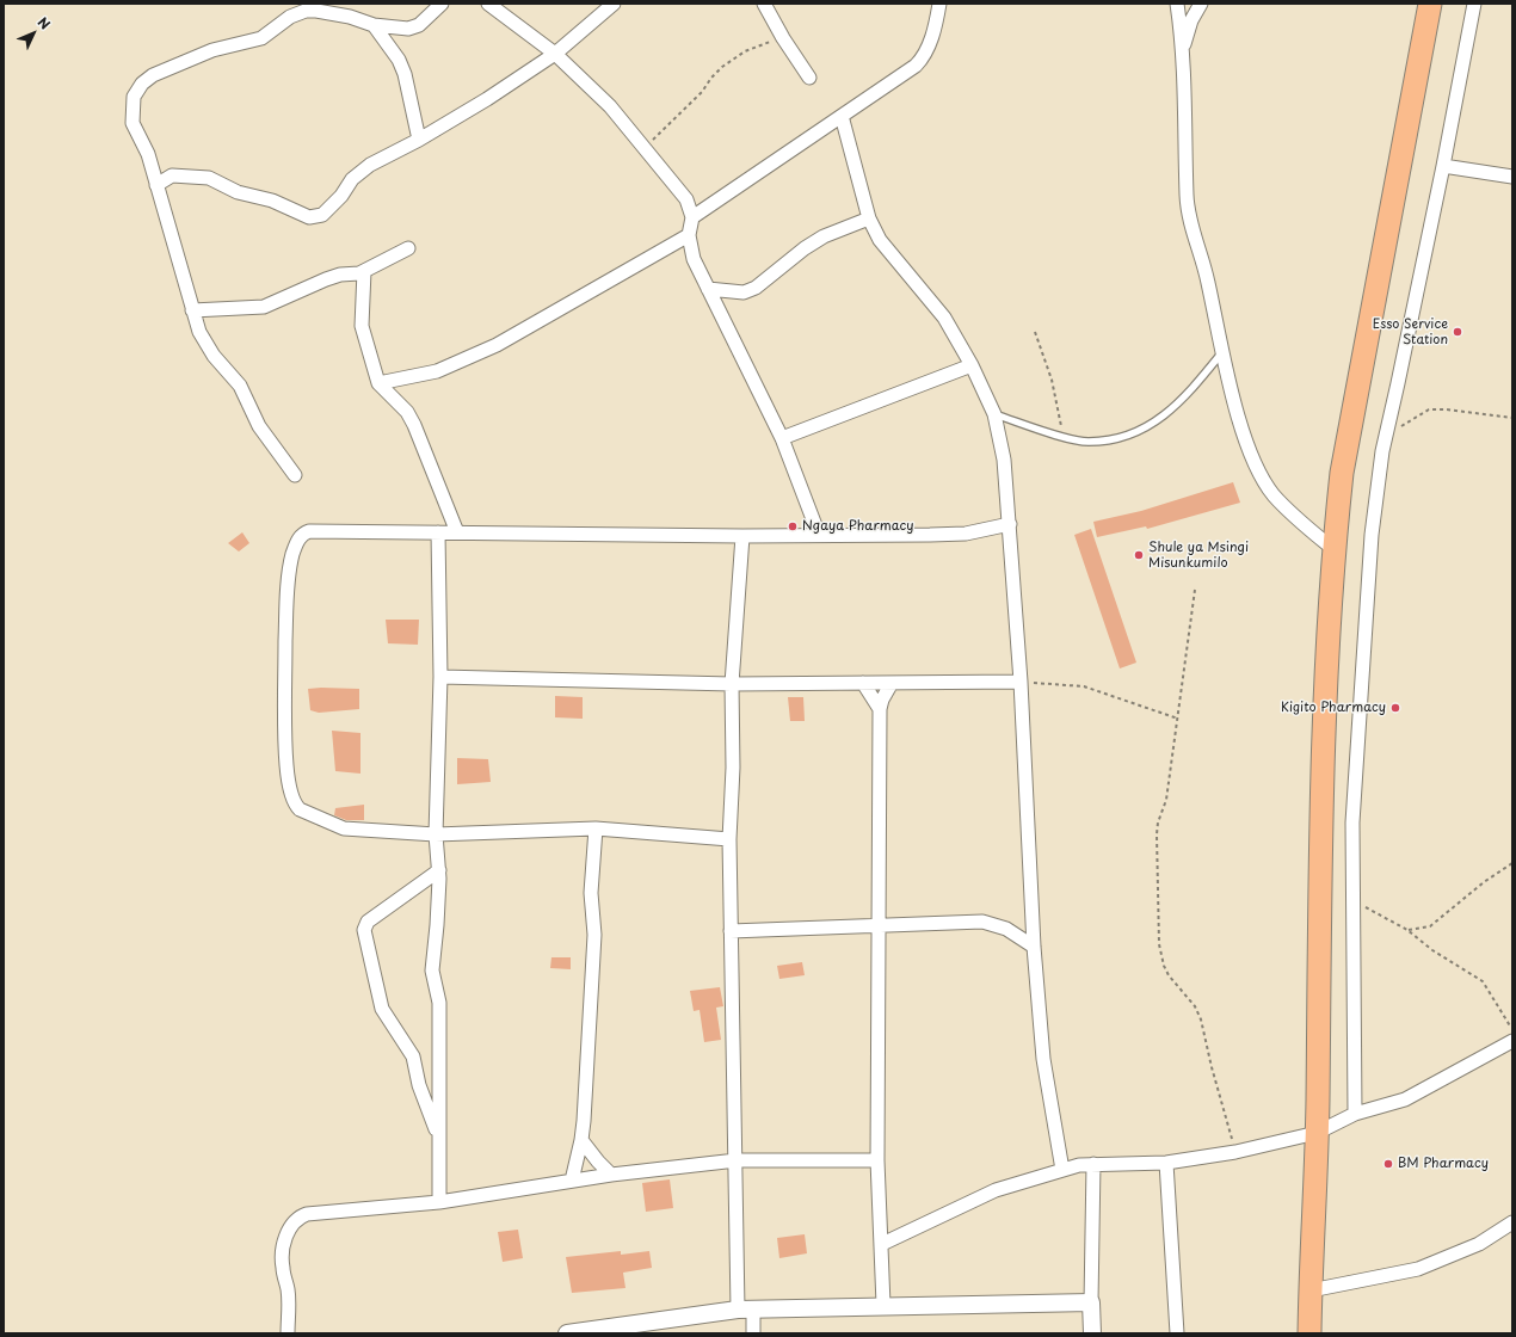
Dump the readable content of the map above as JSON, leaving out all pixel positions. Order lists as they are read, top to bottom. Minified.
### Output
{"places":["Esso Service Station","Ngaya Pharmacy","Shule ya Msingi Misunkumilo","Kigito Pharmacy","BM Pharmacy"],"north":"top right"}
